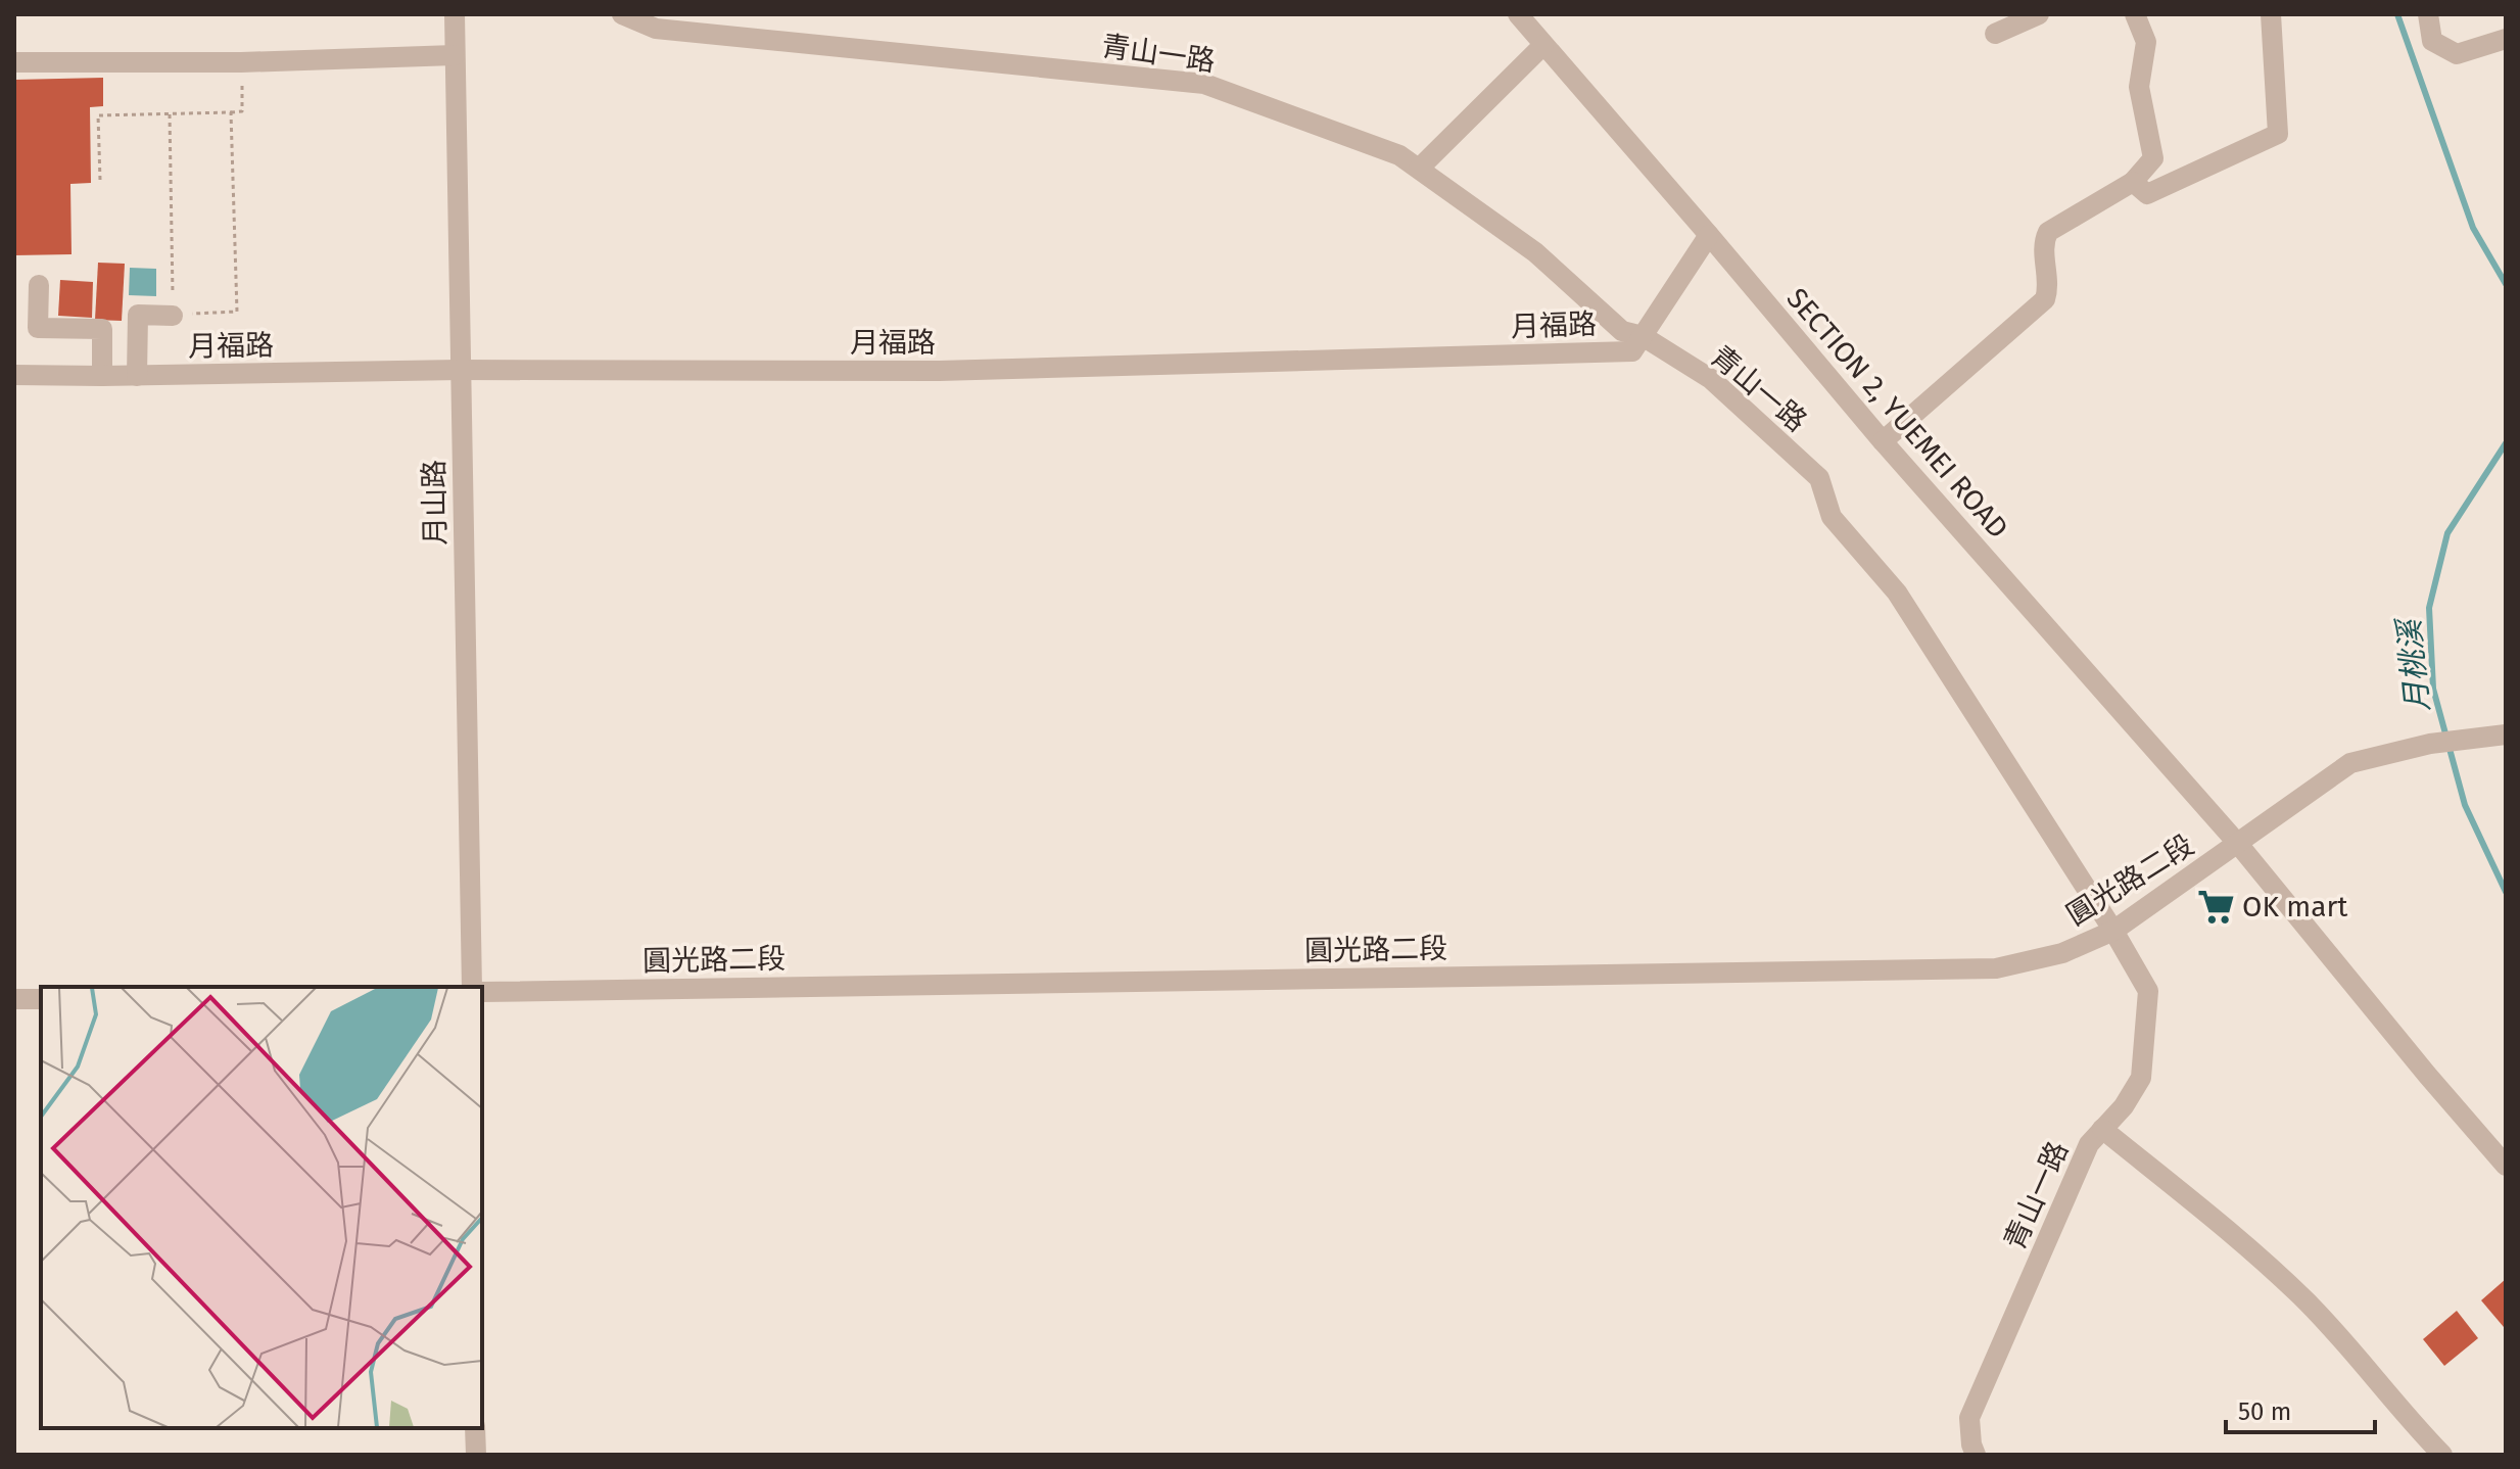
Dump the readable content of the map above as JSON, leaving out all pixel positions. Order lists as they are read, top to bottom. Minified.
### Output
{"streets":{"street":["青山一路","月福路","SECTION 2, YUEMEI ROAD","月山路","圓光路二段"]},"crossings":[["青山一路","月福路"],["青山一路","圓光路二段"],["月福路","月山路"],["SECTION 2, YUEMEI ROAD","圓光路二段"]],"water":["月桃溪"],"places":{"supermarket":["OK mart"]},"scale_bar":"50 m"}
